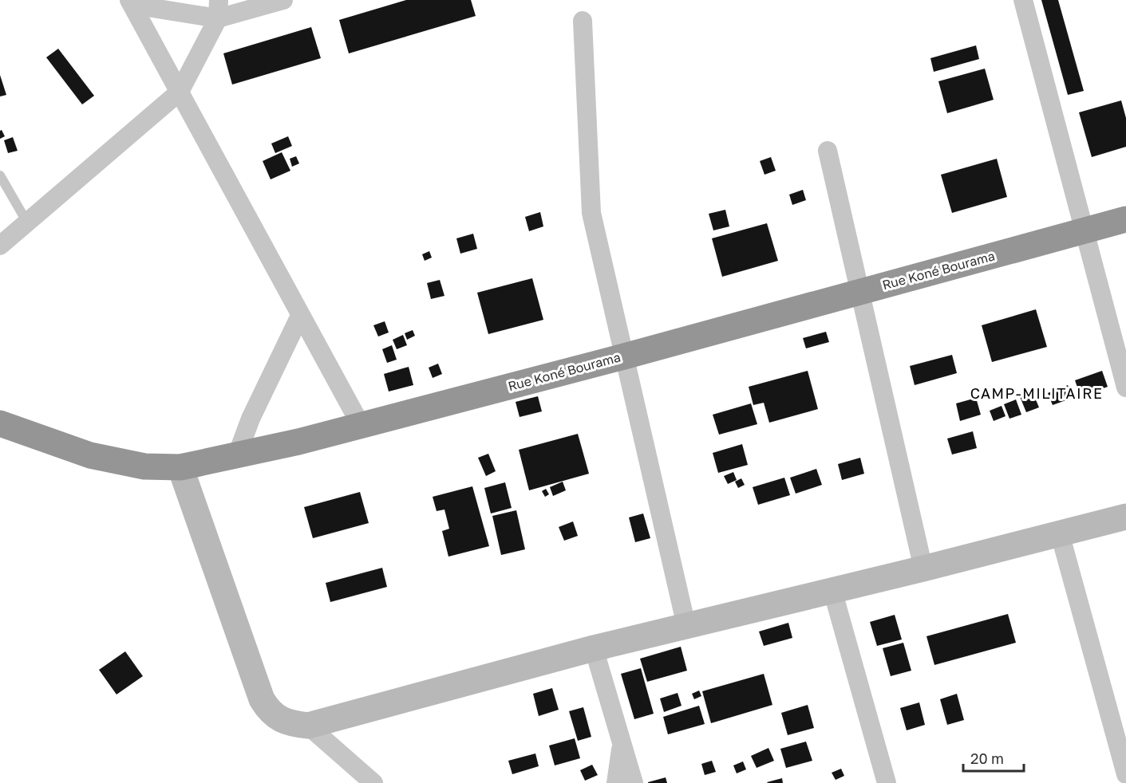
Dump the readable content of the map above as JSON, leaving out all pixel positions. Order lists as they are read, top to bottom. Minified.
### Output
{"streets":{"highway":["Rue Koné Bourama"]},"districts":["CAMP-MILITAIRE"],"scale_bar":"20 m"}
